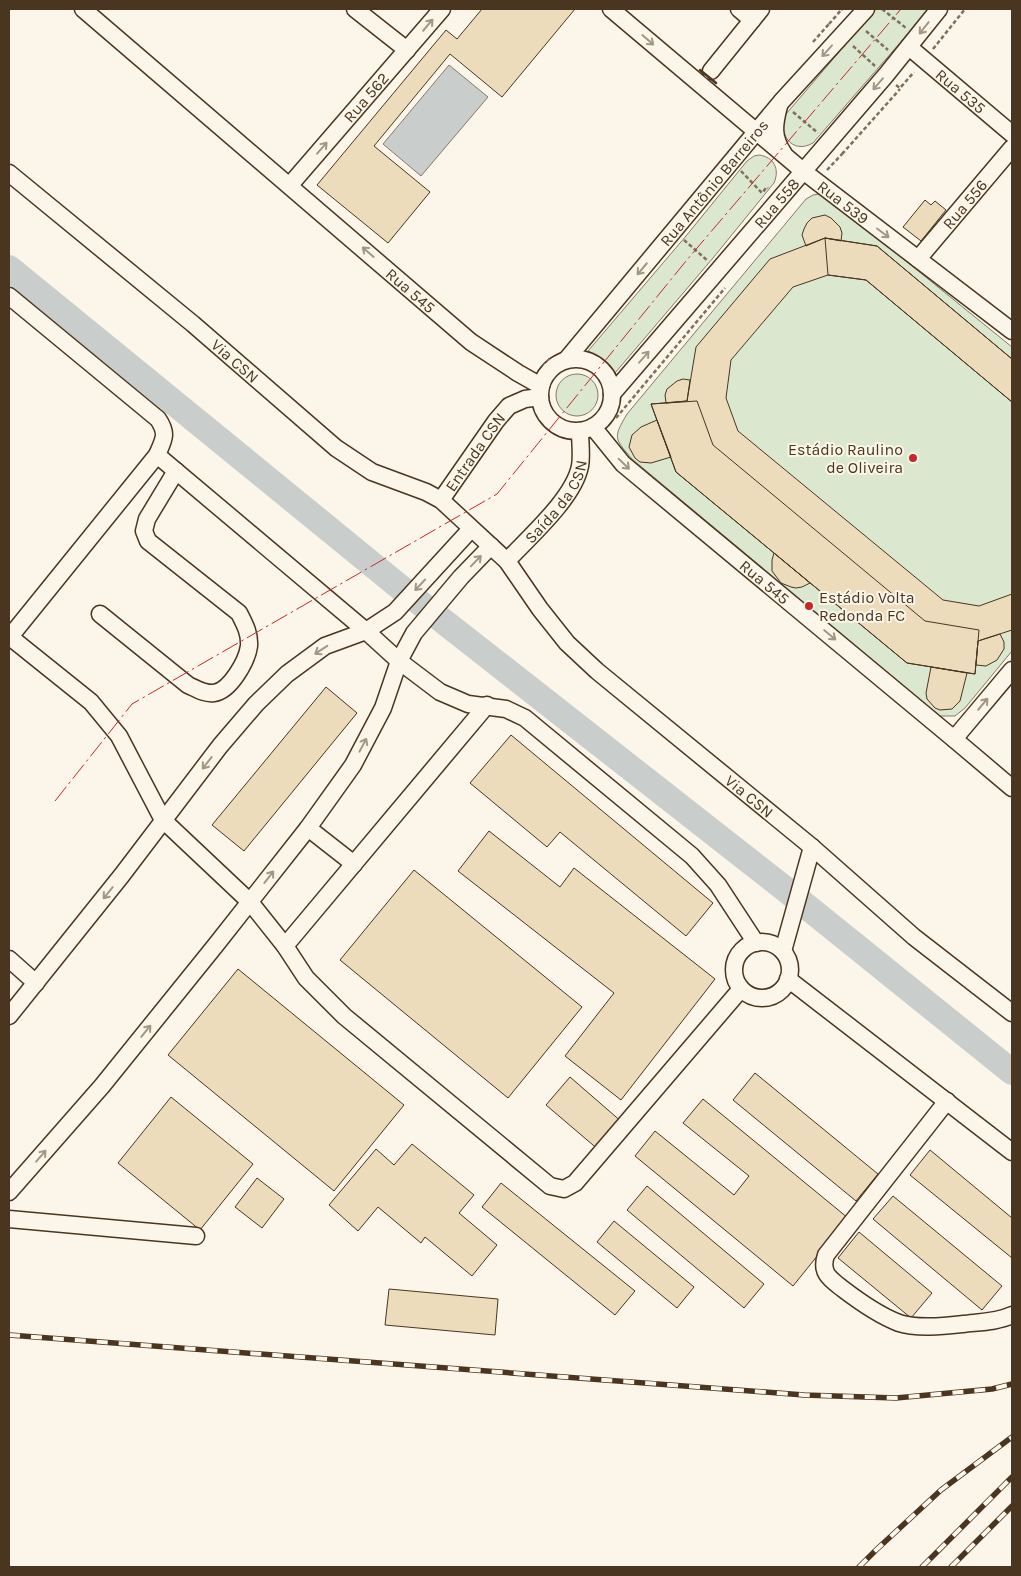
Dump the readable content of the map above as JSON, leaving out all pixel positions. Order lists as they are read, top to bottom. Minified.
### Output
{"streets":{"street":["Rua 535","Rua 562","Rua Antônio Barreiros","Rua 558","Rua 539","Rua 556","Rua 545","Via CSN","Entrada CSN","Saída da CSN"]},"crossings":[["Rua 535","Rua 558"],["Rua 562","Rua 545"],["Rua Antônio Barreiros","Rua 558"],["Rua Antônio Barreiros","Rua 539"],["Rua Antônio Barreiros","Rua 545"],["Rua Antônio Barreiros","Entrada CSN"],["Rua Antônio Barreiros","Saída da CSN"],["Rua 558","Rua 539"],["Rua 558","Rua 545"],["Rua 558","Entrada CSN"],["Rua 558","Saída da CSN"],["Rua 539","Rua 556"],["Rua 545","Entrada CSN"],["Rua 545","Saída da CSN"],["Via CSN","Entrada CSN"],["Via CSN","Saída da CSN"],["Entrada CSN","Saída da CSN"]],"one_way":["Rua 562","Rua Antônio Barreiros","Rua 539"],"places":["Estádio Raulino de Oliveira","Estádio Volta Redonda FC"]}
